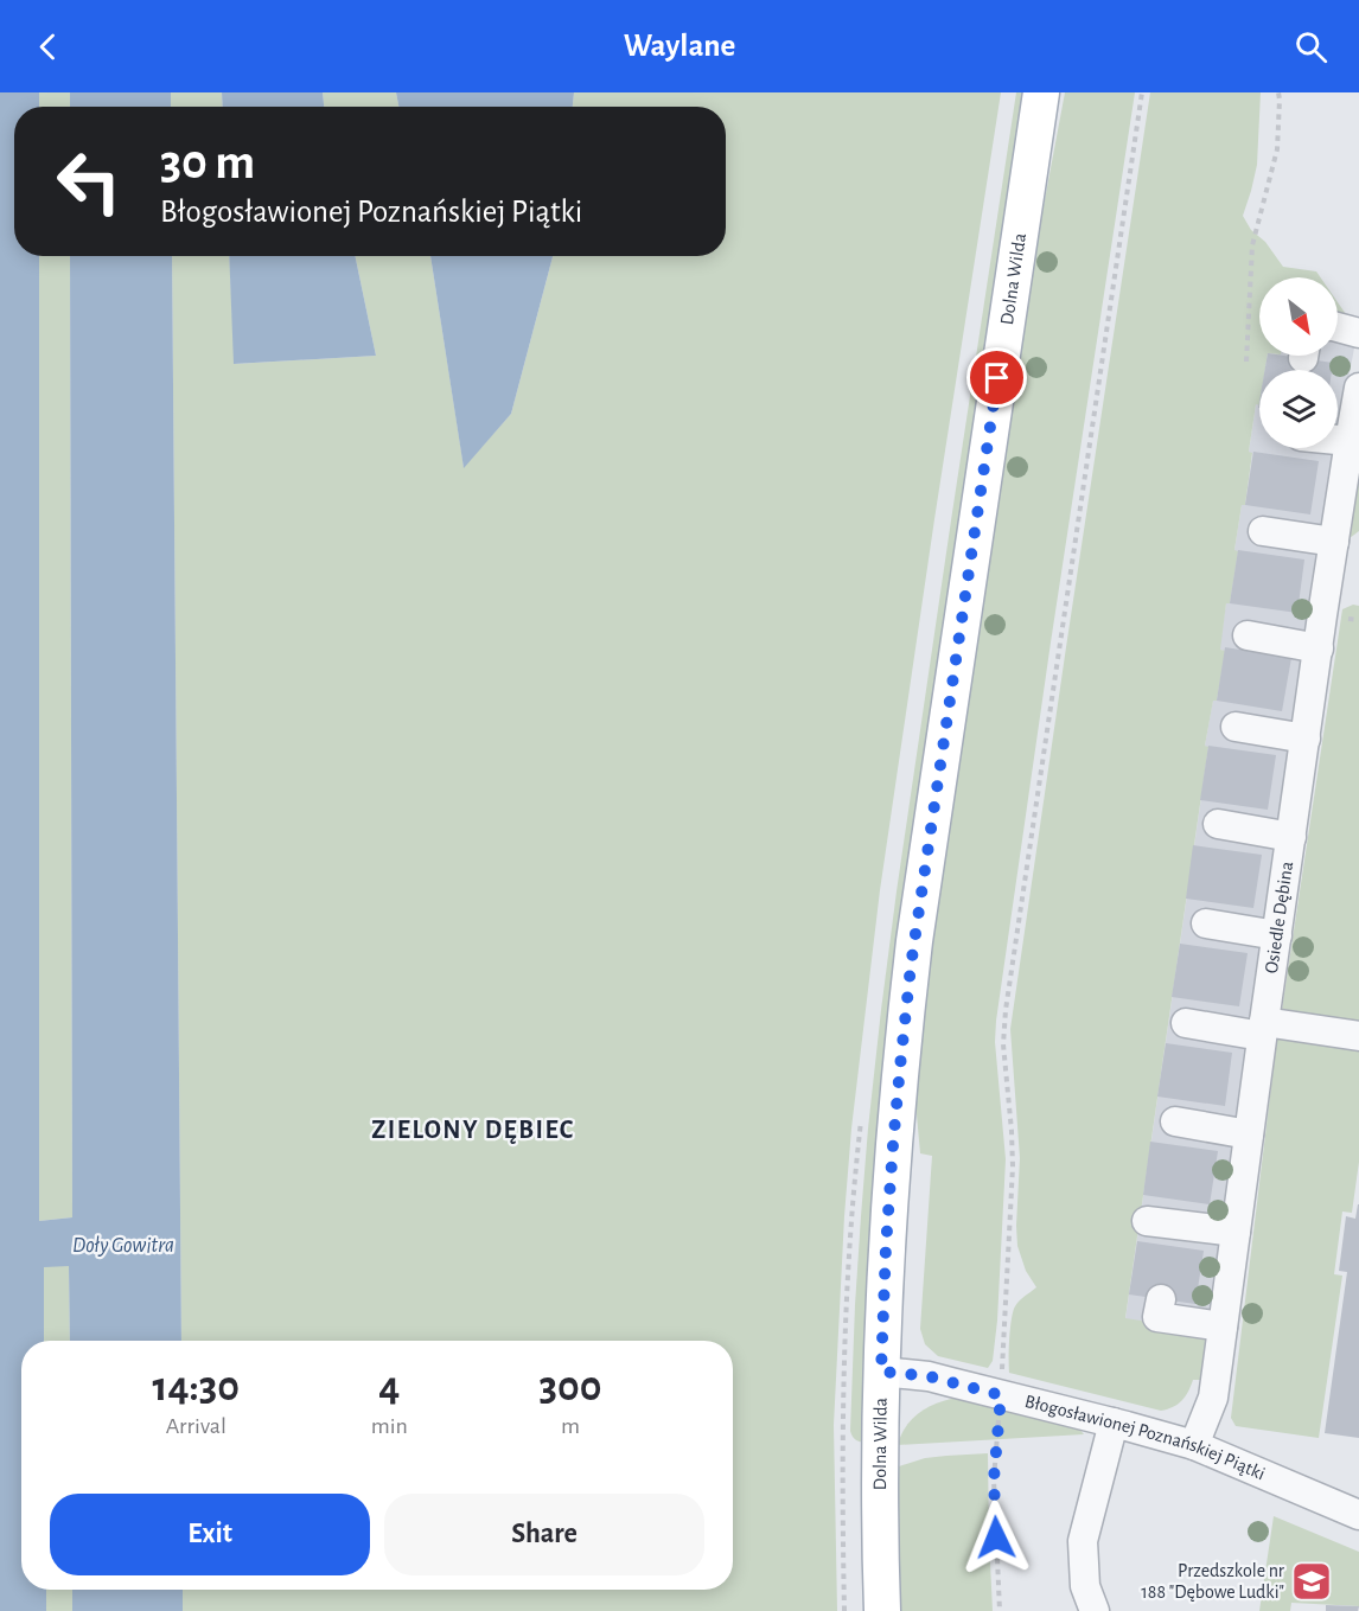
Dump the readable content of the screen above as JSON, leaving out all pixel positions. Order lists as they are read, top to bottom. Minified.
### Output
{"streets":{"main road":["Dolna Wilda"],"street":["Osiedle Dębina","Błogosławionej Poznańskiej Piątki"]},"crossings":[["Dolna Wilda","Błogosławionej Poznańskiej Piątki"],["Osiedle Dębina","Błogosławionej Poznańskiej Piątki"]],"districts":["ZIELONY DĘBIEC"],"water":["Doły Gowitra"],"places":{"school or university":["Przedszkole nr 188 \"Dębowe Ludki\""]},"north":"bottom right","page":{"header":"Waylane","turn":["30 m","Błogosławionej Poznańskiej Piątki"],"eta":["14:30","Arrival","4","min","300","m"],"buttons":["Exit","Share"]}}
